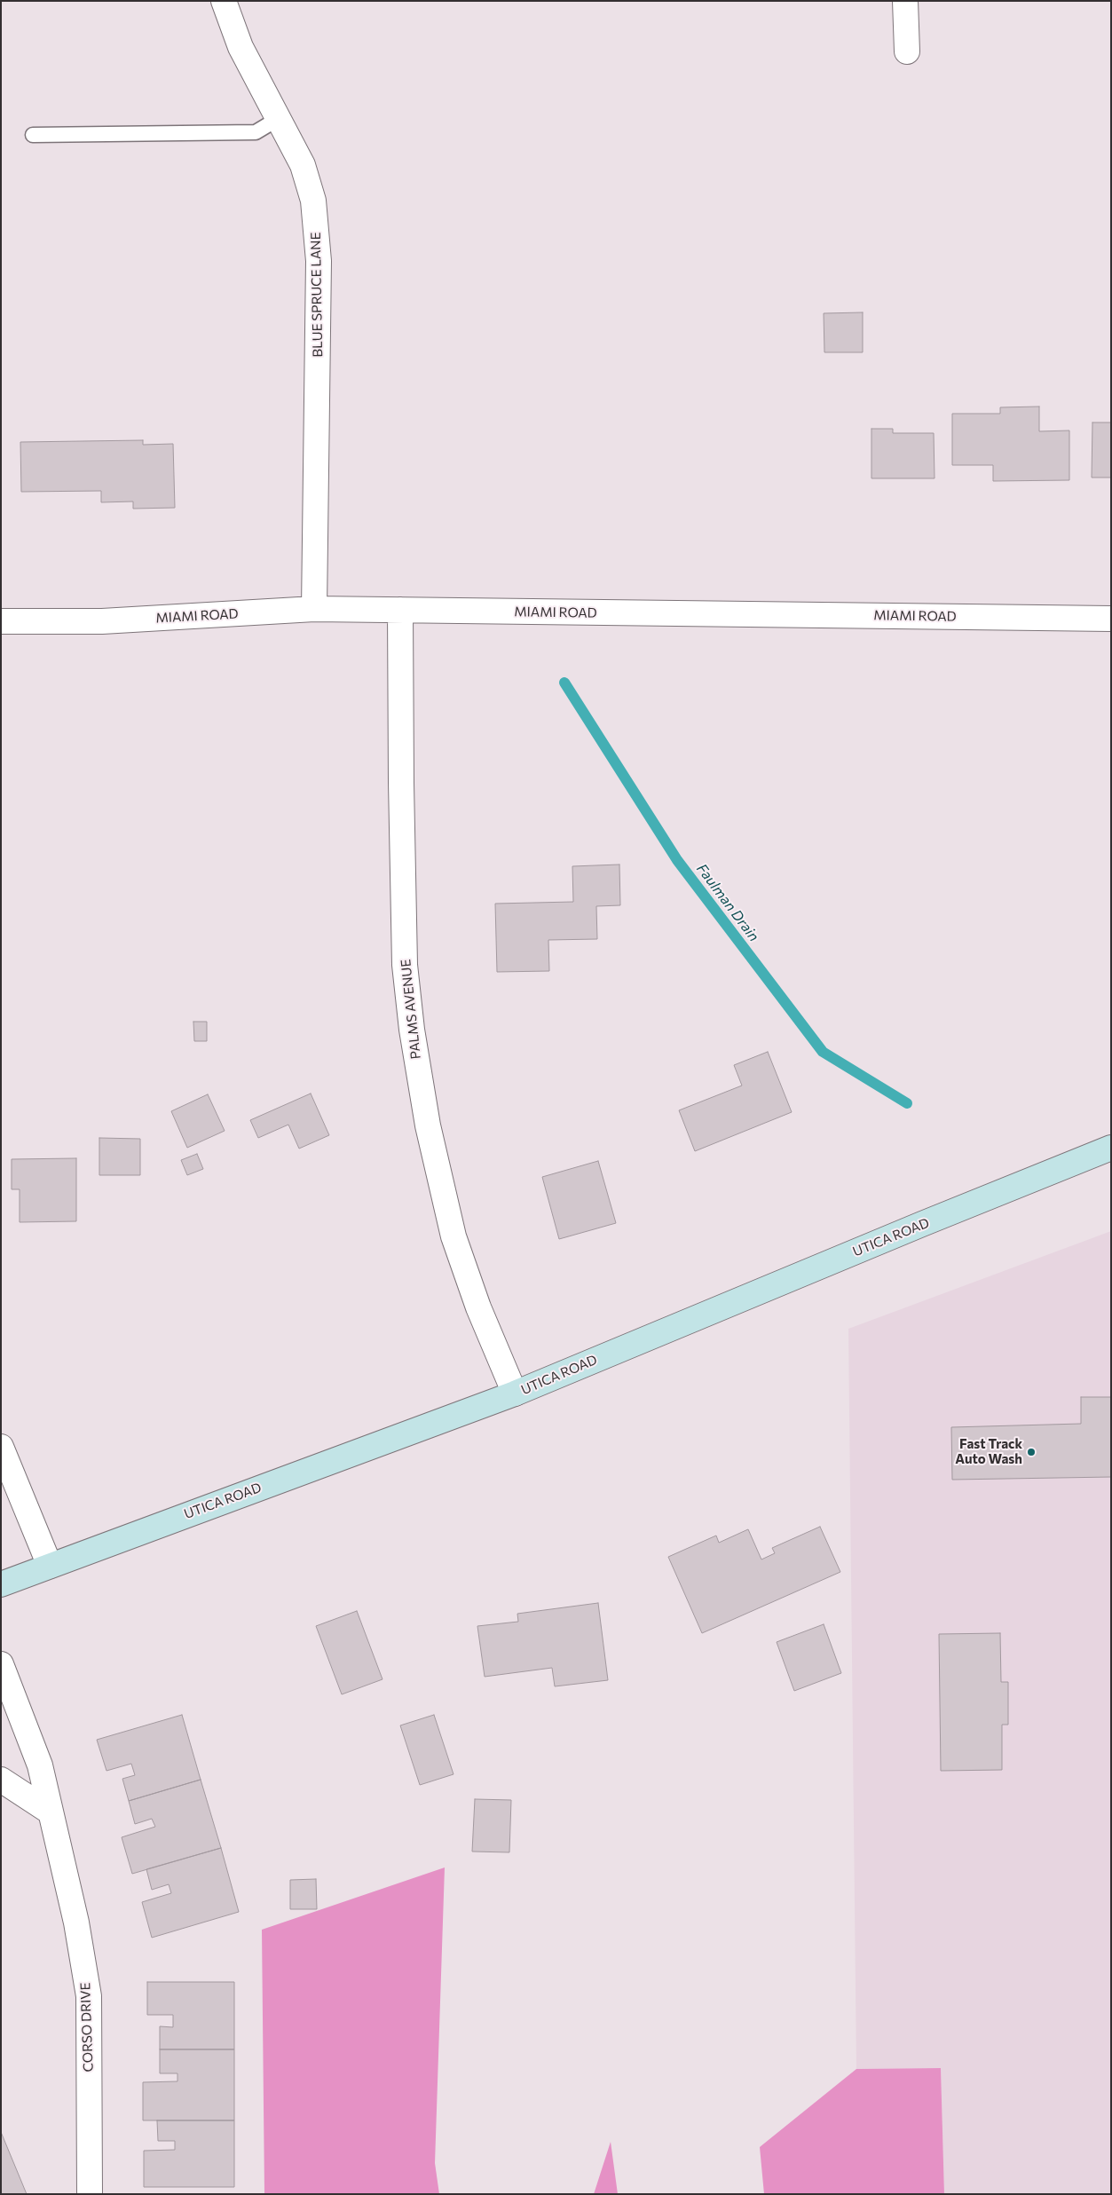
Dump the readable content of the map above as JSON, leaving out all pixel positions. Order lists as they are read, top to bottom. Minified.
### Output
{"streets":{"main road":["UTICA ROAD"],"street":["BLUE SPRUCE LANE","MIAMI ROAD","PALMS AVENUE","CORSO DRIVE"]},"crossings":[["BLUE SPRUCE LANE","MIAMI ROAD"],["MIAMI ROAD","PALMS AVENUE"],["PALMS AVENUE","UTICA ROAD"]],"water":["Faulman Drain"],"places":["Fast Track Auto Wash"]}
